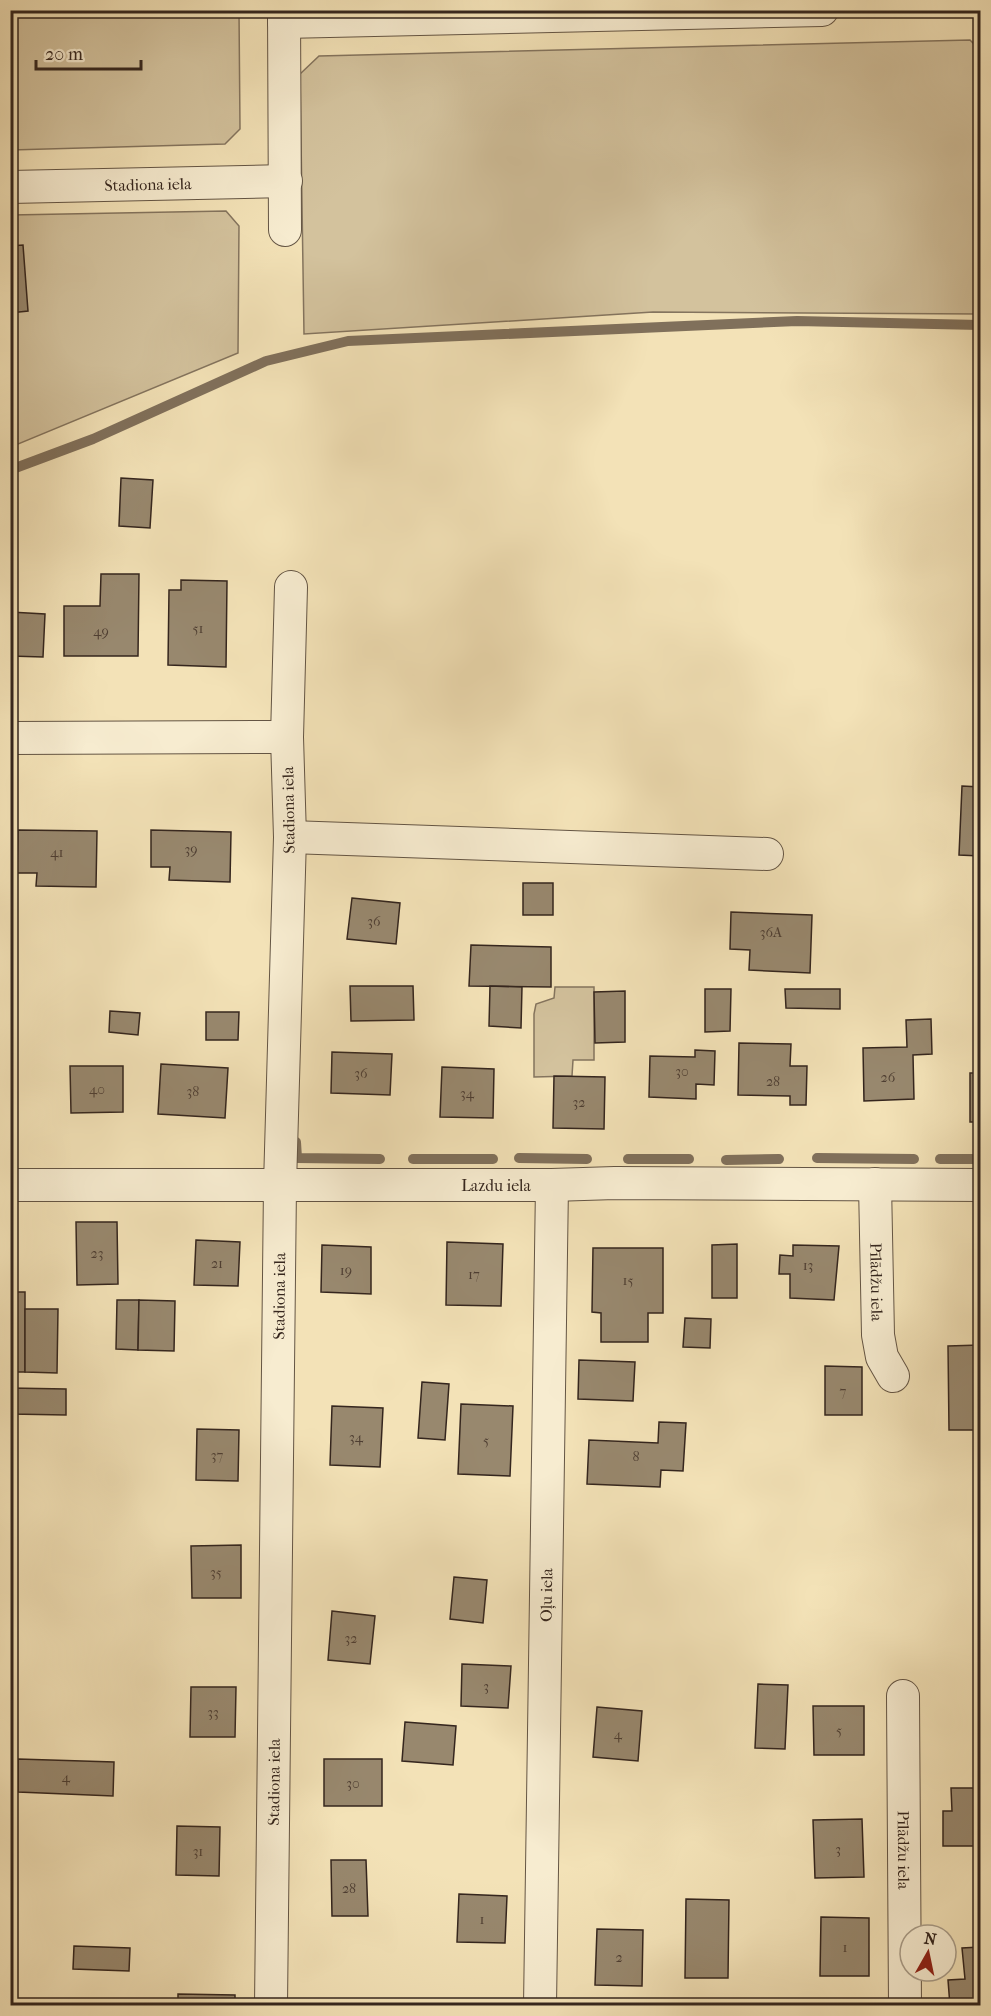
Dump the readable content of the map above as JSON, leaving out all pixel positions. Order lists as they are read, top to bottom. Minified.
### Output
{"streets":{"street":["Stadiona iela","Lazdu iela","Pīlādžu iela","Oļu iela"]},"crossings":[["Stadiona iela","Lazdu iela"],["Lazdu iela","Pīlādžu iela"],["Lazdu iela","Oļu iela"]],"house_numbers":["51","49","39","41","36","36A","30","36","26","28","40","38","34","32","23","21","13","19","17","15","7","34","5","37","8","35","32","3","33","5","4","4","30","3","31","28","1","1","2"],"scale_bar":"20 m","north":"top"}
